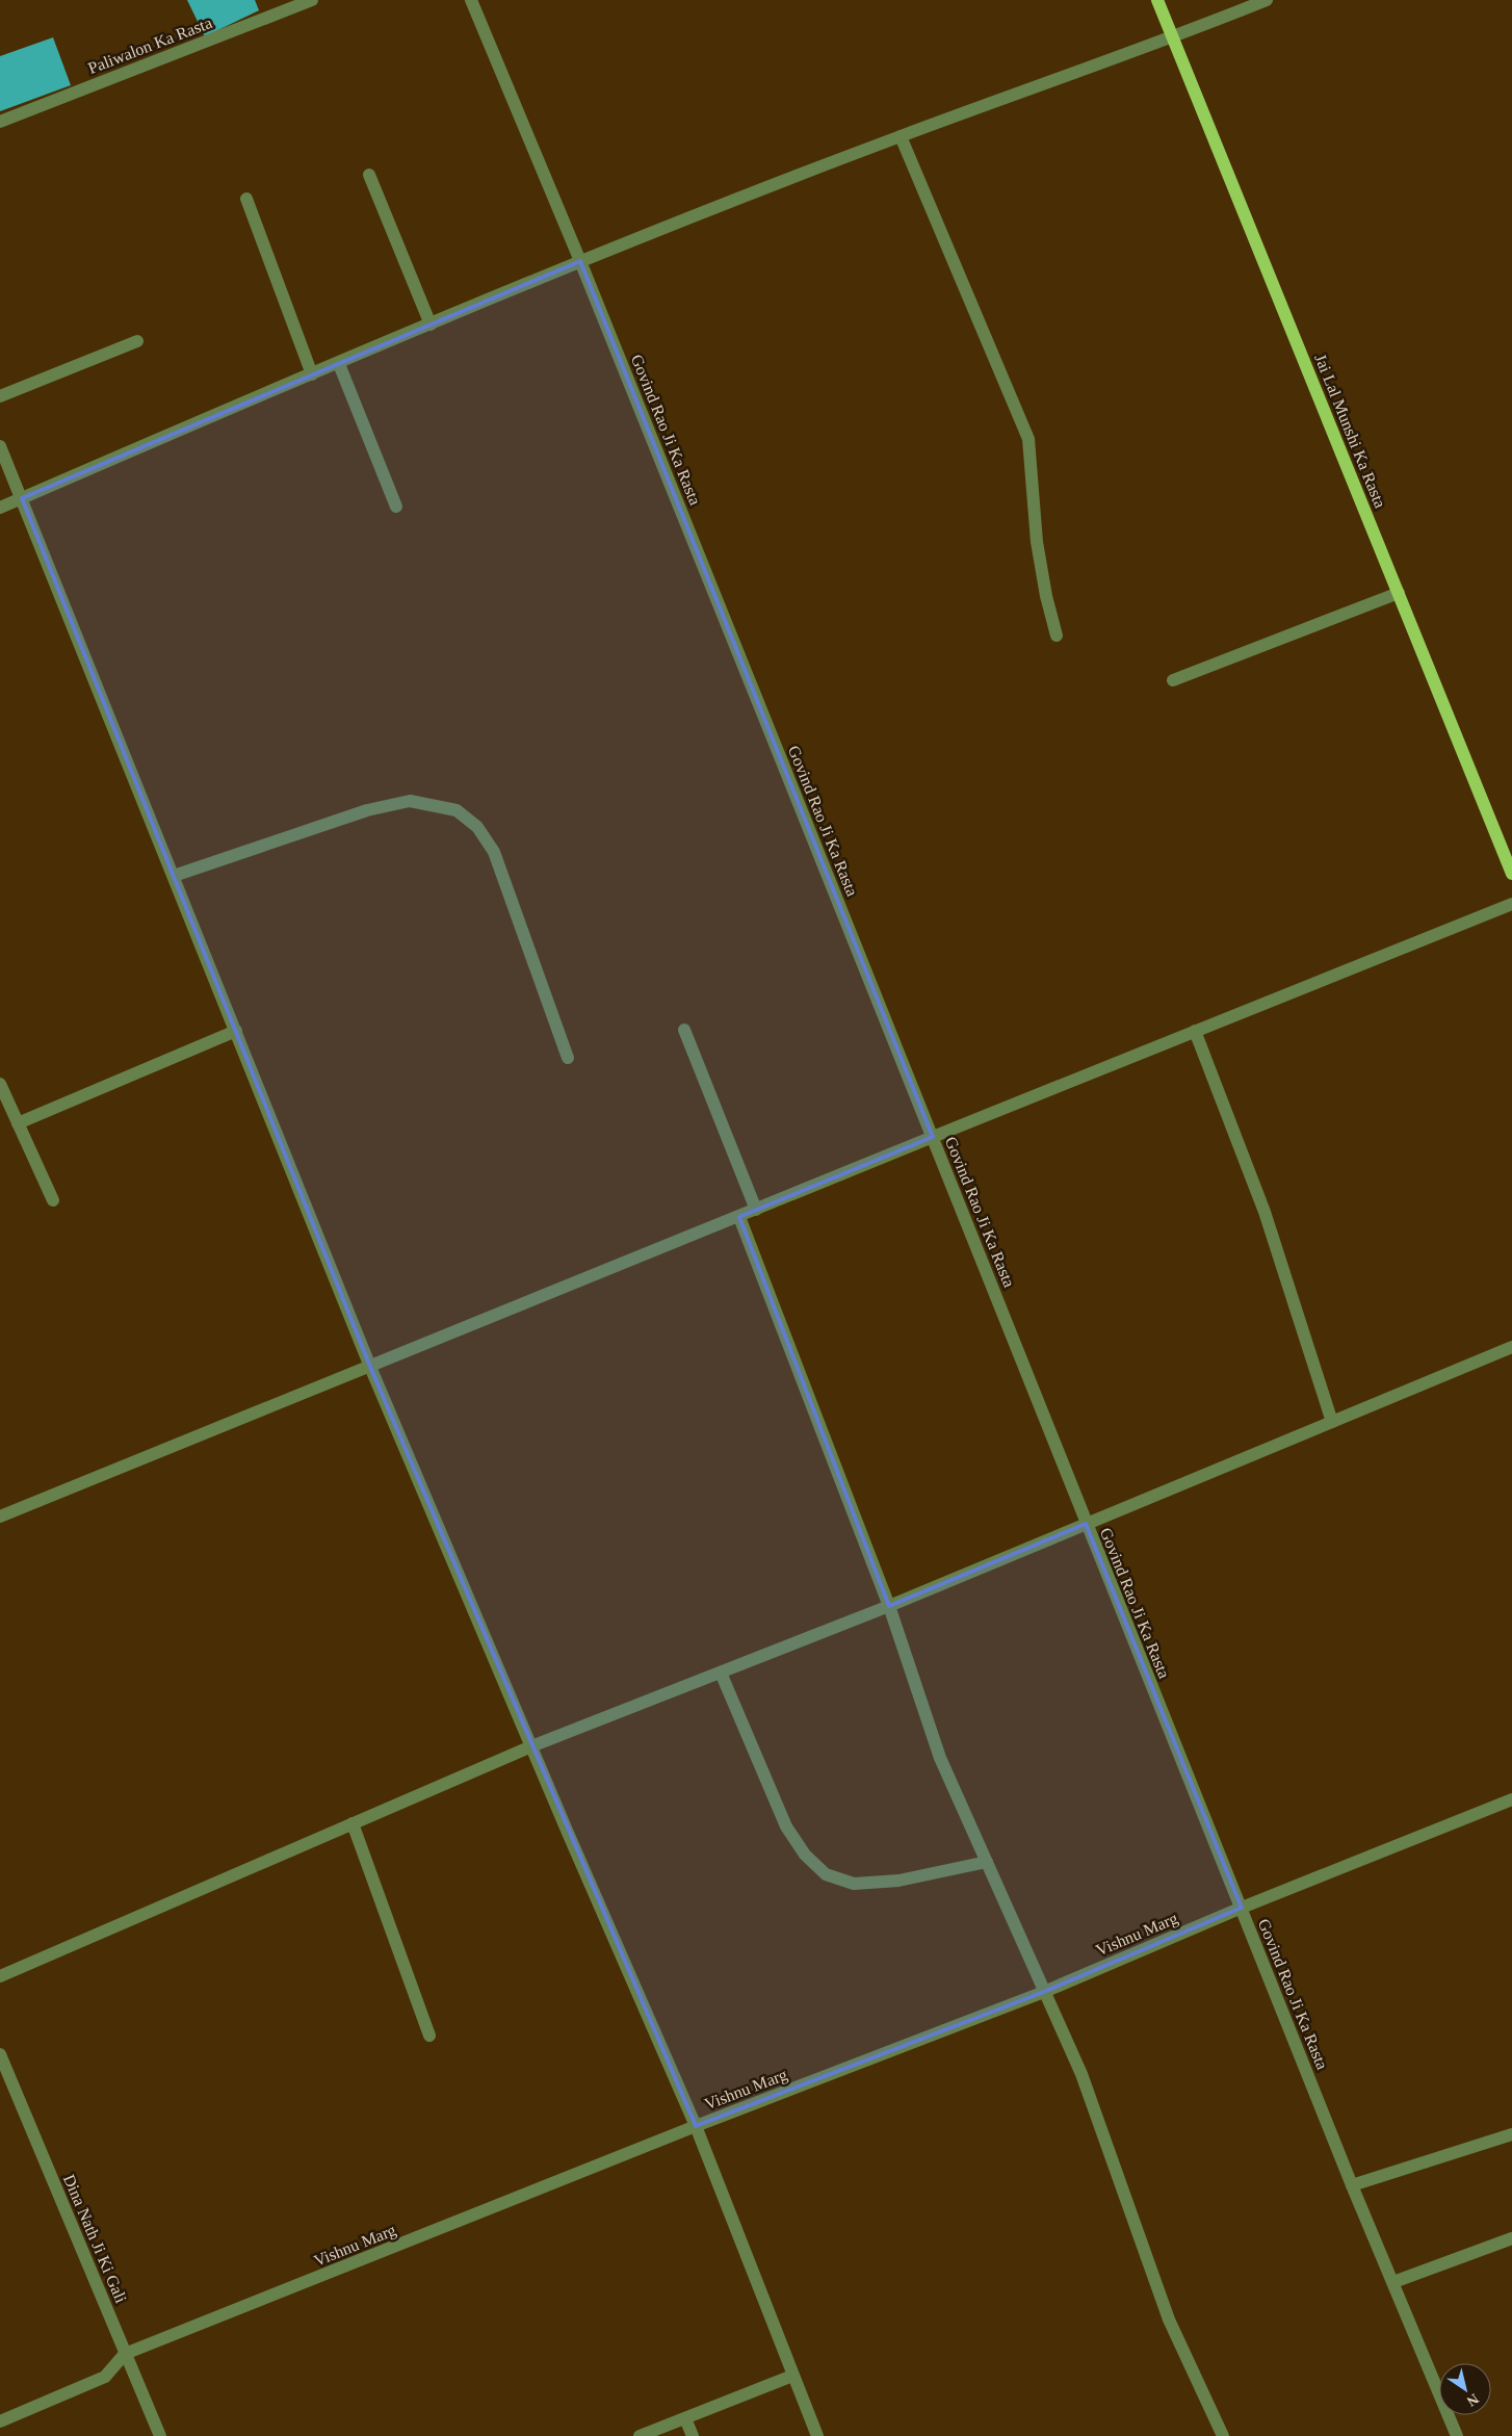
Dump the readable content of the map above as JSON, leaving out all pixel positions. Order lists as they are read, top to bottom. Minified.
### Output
{"streets":{"main road":["Jai Lal Munshi Ka Rasta"],"street":["Paliwalon Ka Rasta","Govind Rao Ji Ka Rasta","Vishnu Marg","Dina Nath Ji Ki Gali"]},"crossings":[["Govind Rao Ji Ka Rasta","Vishnu Marg"],["Vishnu Marg","Dina Nath Ji Ki Gali"]],"north":"bottom right"}
